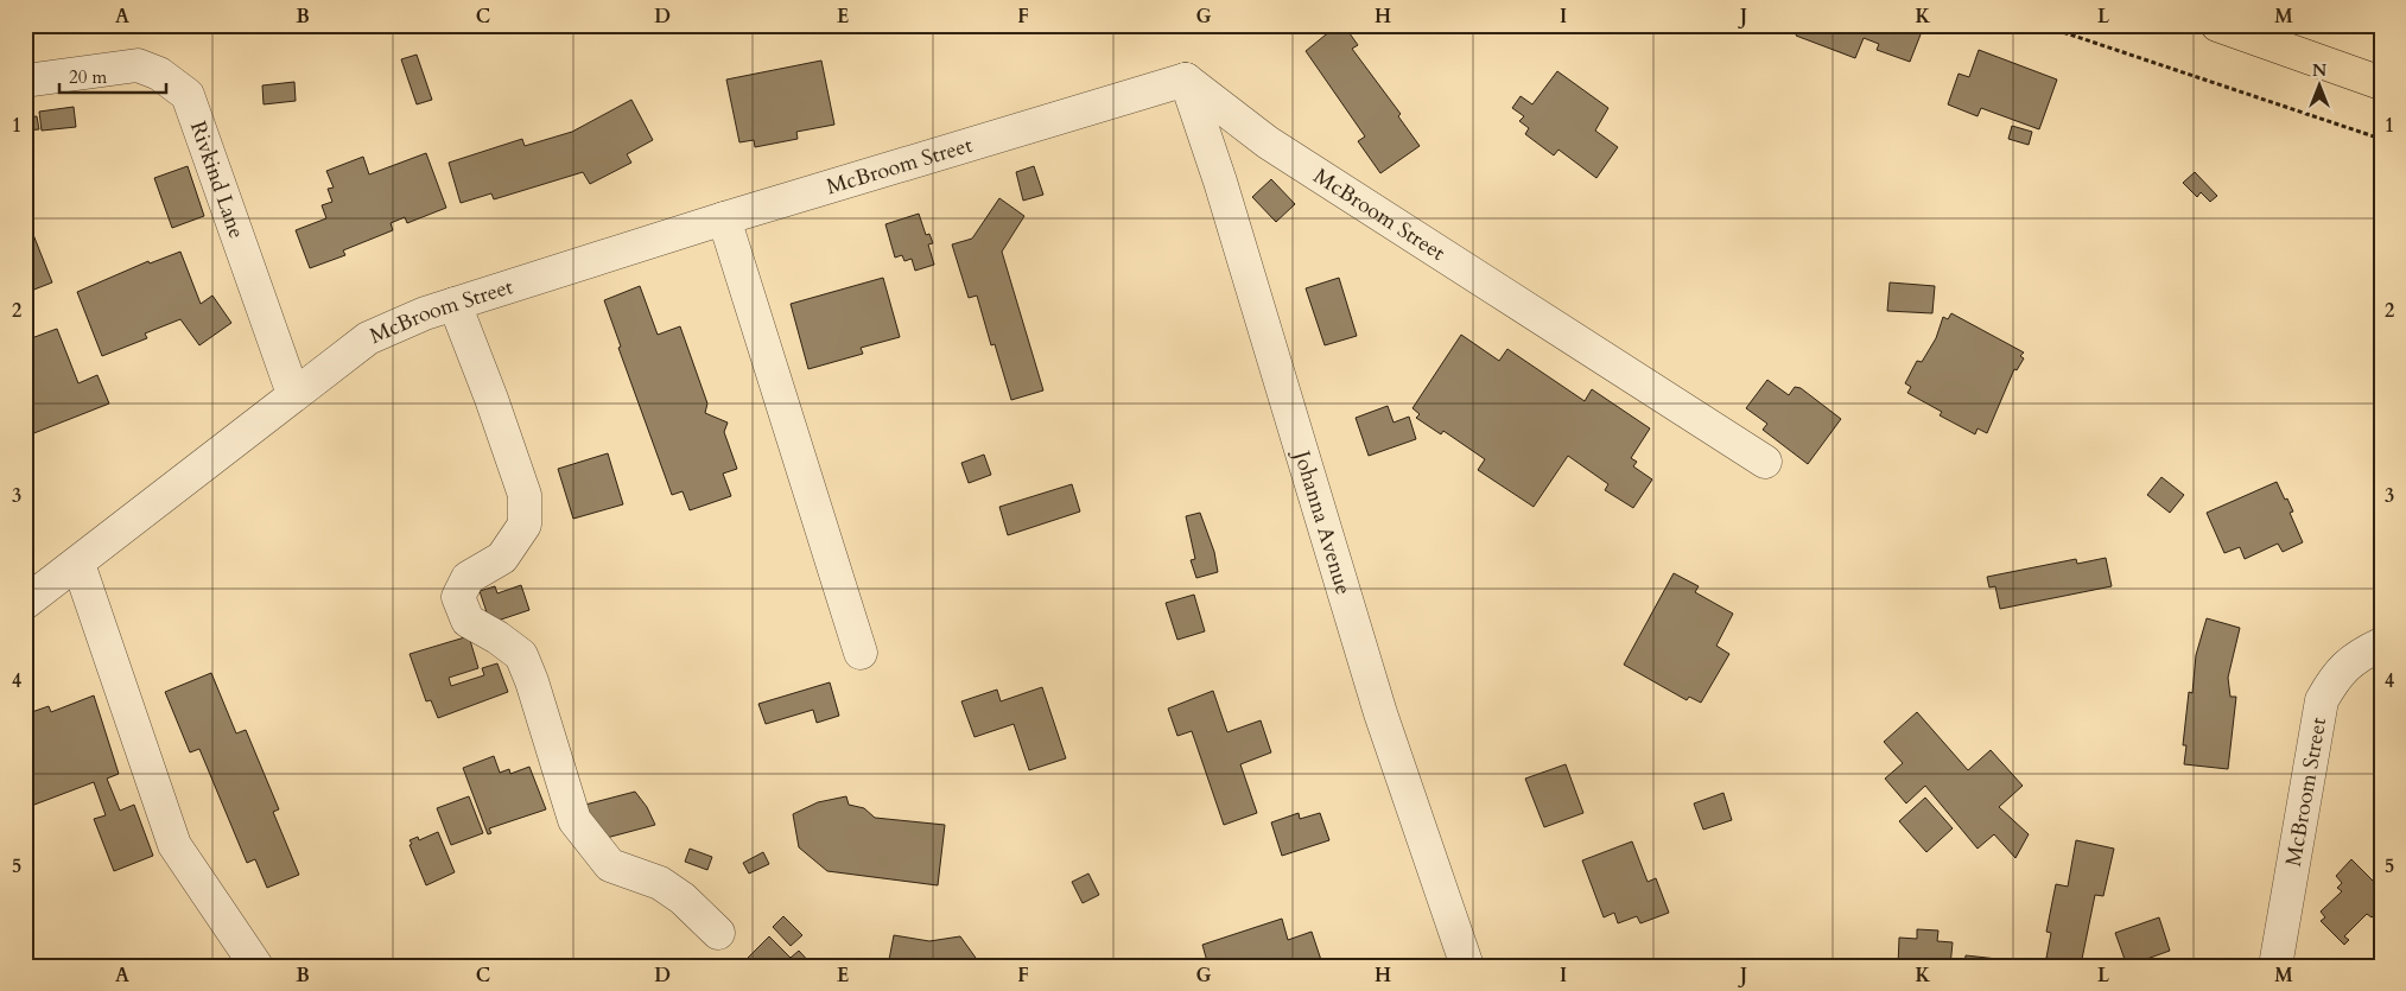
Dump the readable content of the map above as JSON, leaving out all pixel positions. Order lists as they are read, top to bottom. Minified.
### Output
{"streets":{"street":["McBroom Street","Rivkind Lane","Johanna Avenue"]},"crossings":[["McBroom Street","Rivkind Lane"],["McBroom Street","Johanna Avenue"]],"scale_bar":"20 m","north":"top","grid":{"columns":["A","B","C","D","E","F","G","H","I","J","K","L","M"],"rows":["1","2","3","4","5"]}}
